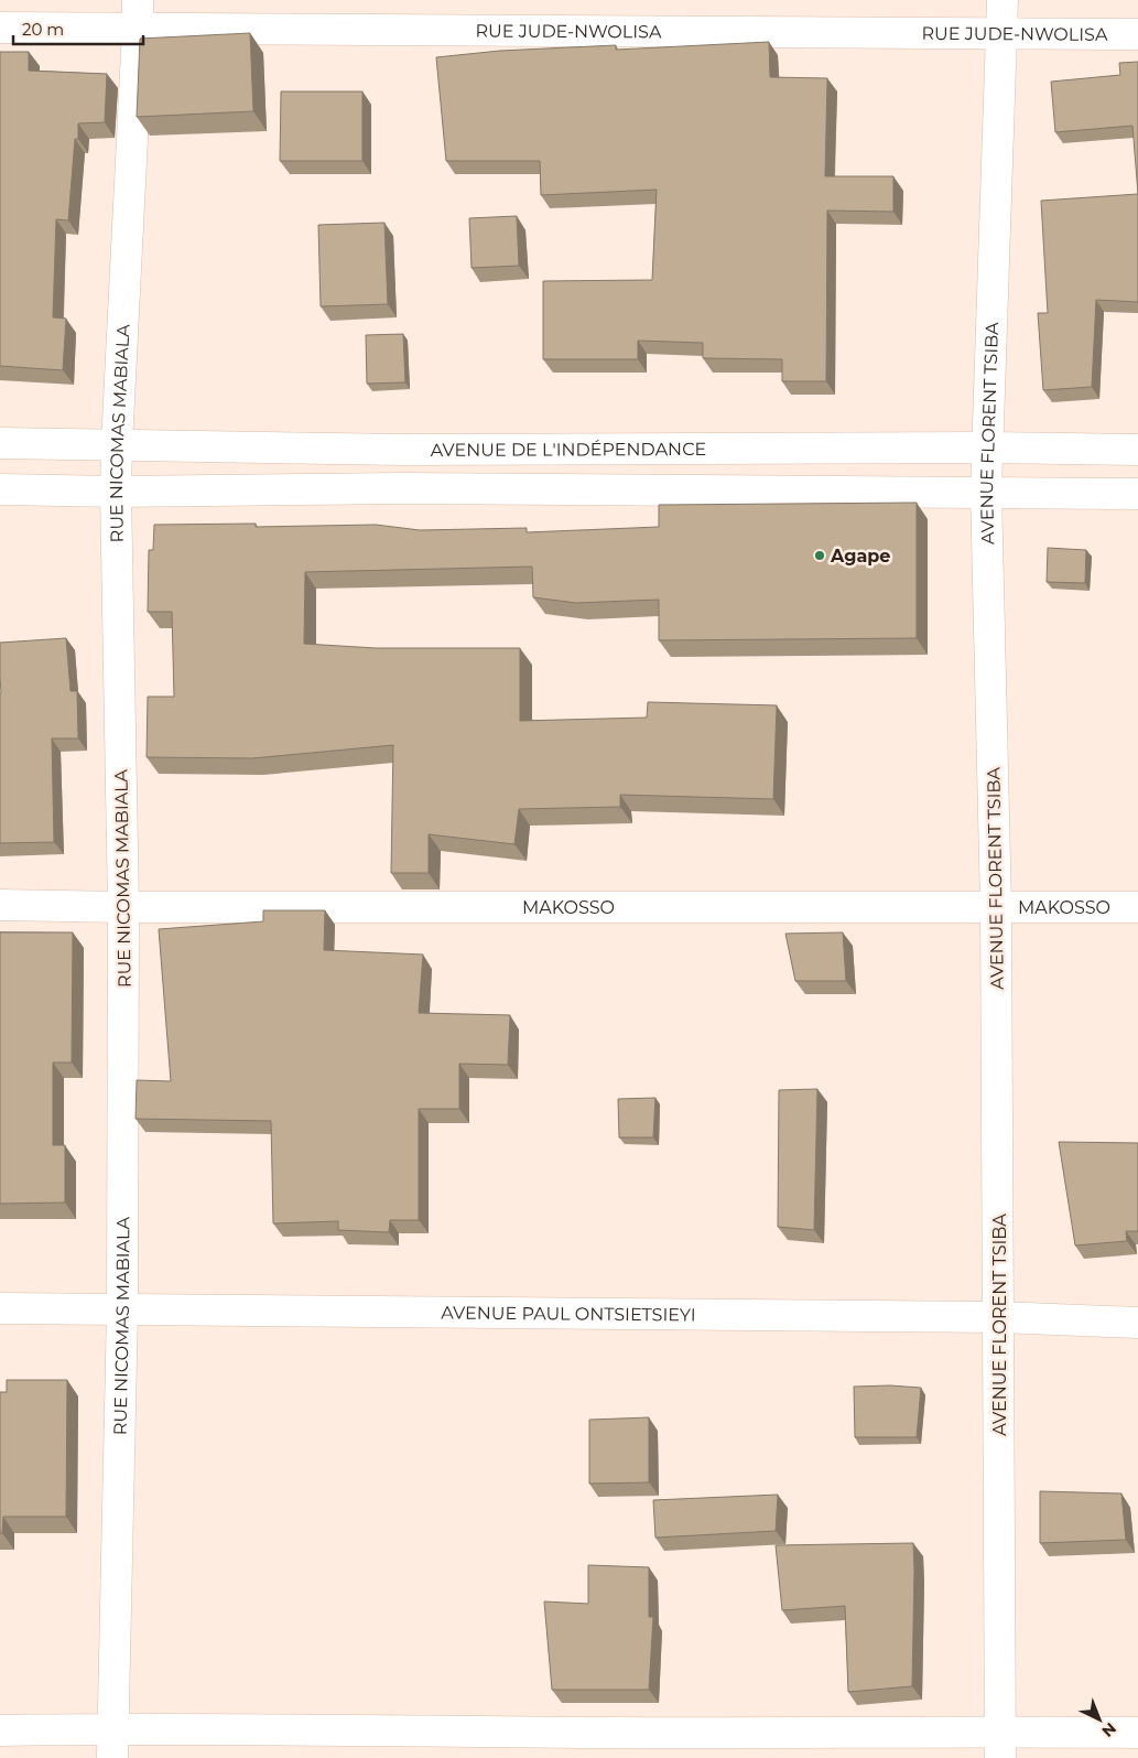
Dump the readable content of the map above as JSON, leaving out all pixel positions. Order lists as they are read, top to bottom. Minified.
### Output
{"streets":{"street":["RUE JUDE-NWOLISA","RUE NICOMAS MABIALA","AVENUE FLORENT TSIBA","AVENUE DE L'INDÉPENDANCE","MAKOSSO","AVENUE PAUL ONTSIETSIEYI"]},"crossings":[["RUE JUDE-NWOLISA","RUE NICOMAS MABIALA"],["RUE JUDE-NWOLISA","AVENUE FLORENT TSIBA"],["RUE NICOMAS MABIALA","AVENUE DE L'INDÉPENDANCE"],["RUE NICOMAS MABIALA","MAKOSSO"],["RUE NICOMAS MABIALA","AVENUE PAUL ONTSIETSIEYI"],["AVENUE FLORENT TSIBA","AVENUE DE L'INDÉPENDANCE"],["AVENUE FLORENT TSIBA","MAKOSSO"],["AVENUE FLORENT TSIBA","AVENUE PAUL ONTSIETSIEYI"]],"places":["Agape"],"scale_bar":"20 m","north":"bottom right"}
